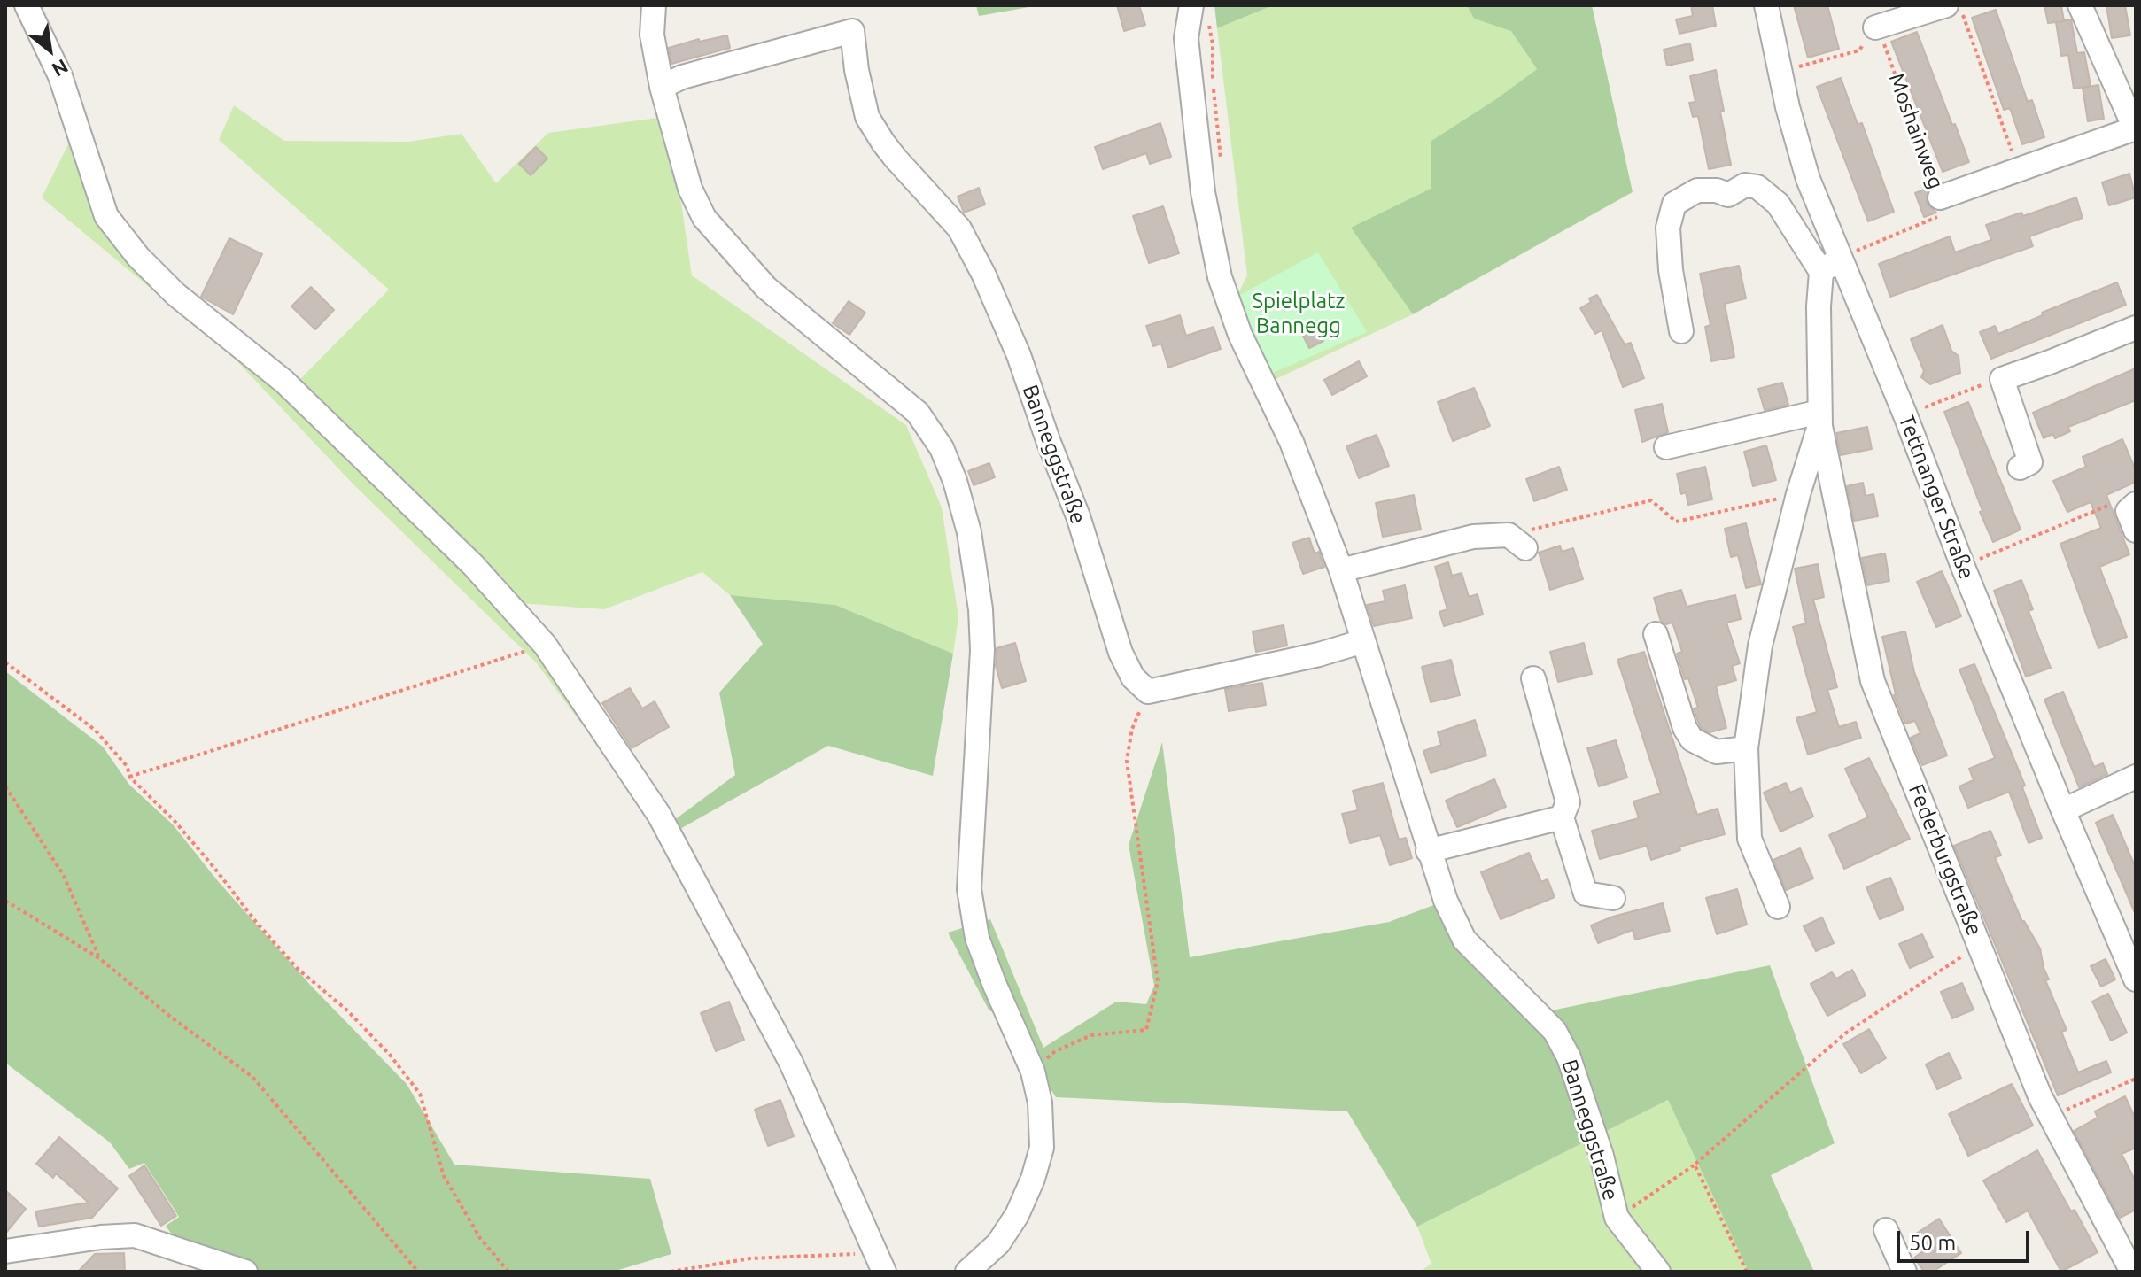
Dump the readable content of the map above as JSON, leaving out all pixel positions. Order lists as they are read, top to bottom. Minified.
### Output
{"streets":{"street":["Moshainweg","Banneggstraße","Tettnanger Straße","Federburgstraße"]},"crossings":[["Tettnanger Straße","Federburgstraße"]],"parks":["Spielplatz Bannegg"],"scale_bar":"50 m","north":"bottom right"}
